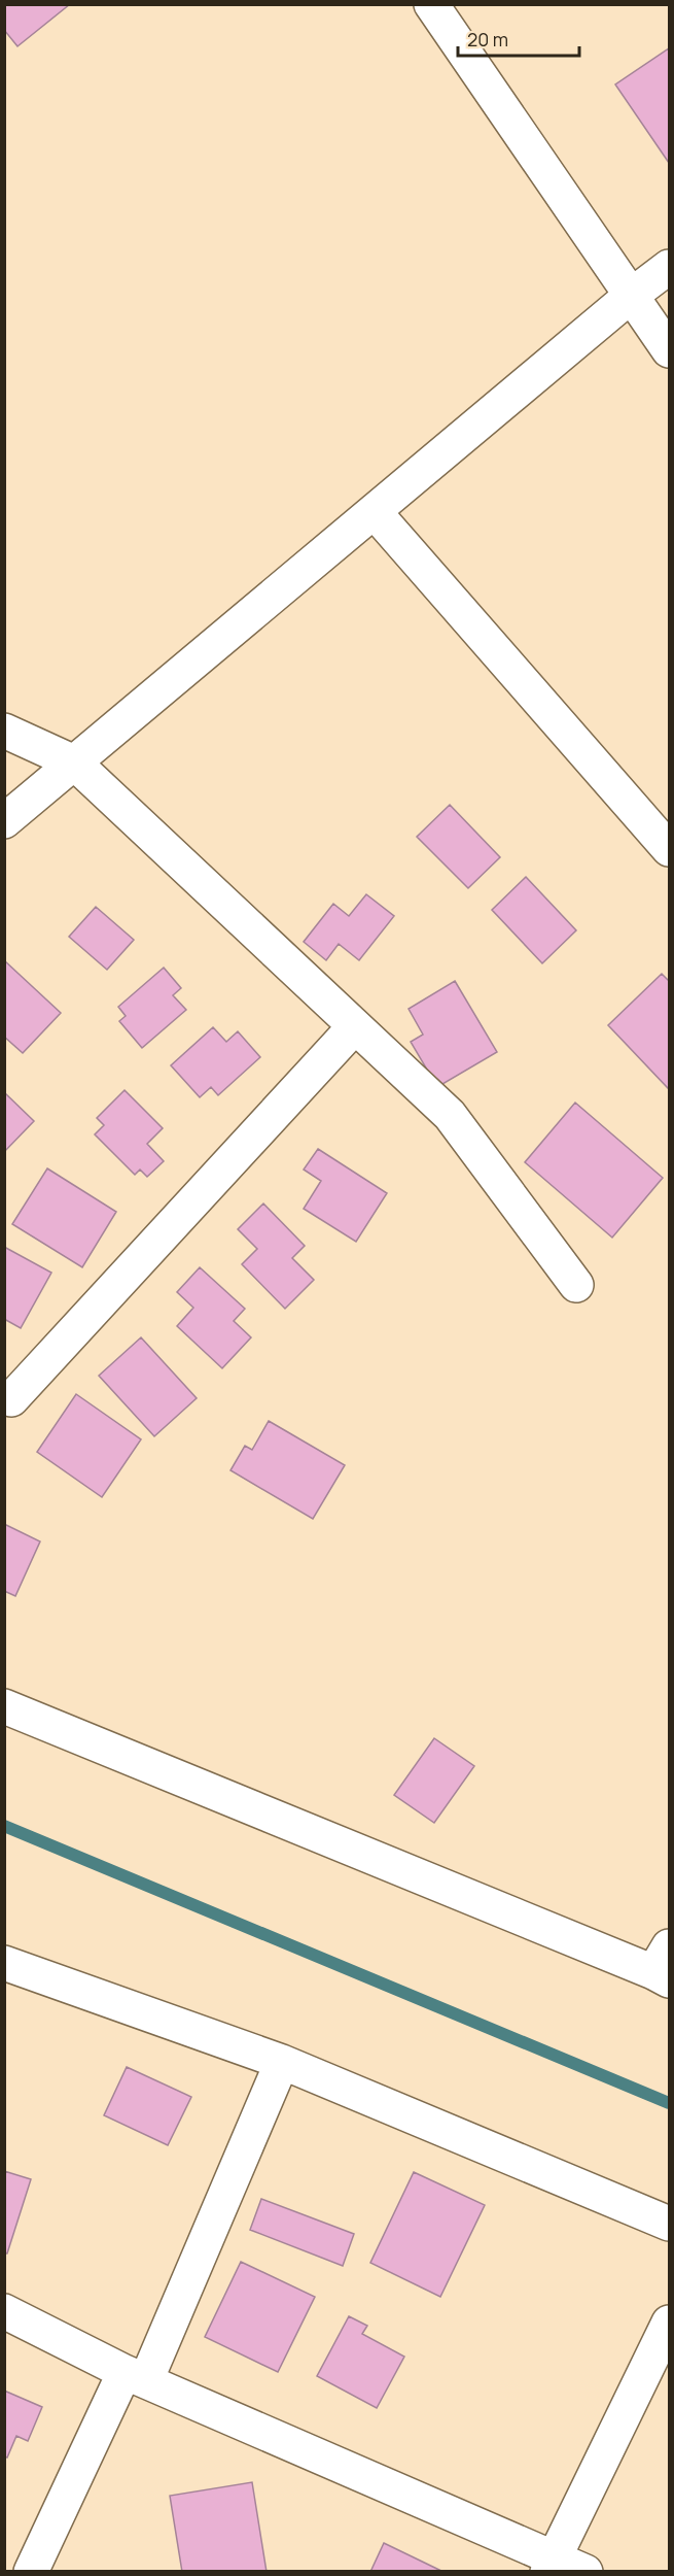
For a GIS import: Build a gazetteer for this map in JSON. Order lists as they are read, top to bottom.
{
  "scale_bar": "20 m"
}
